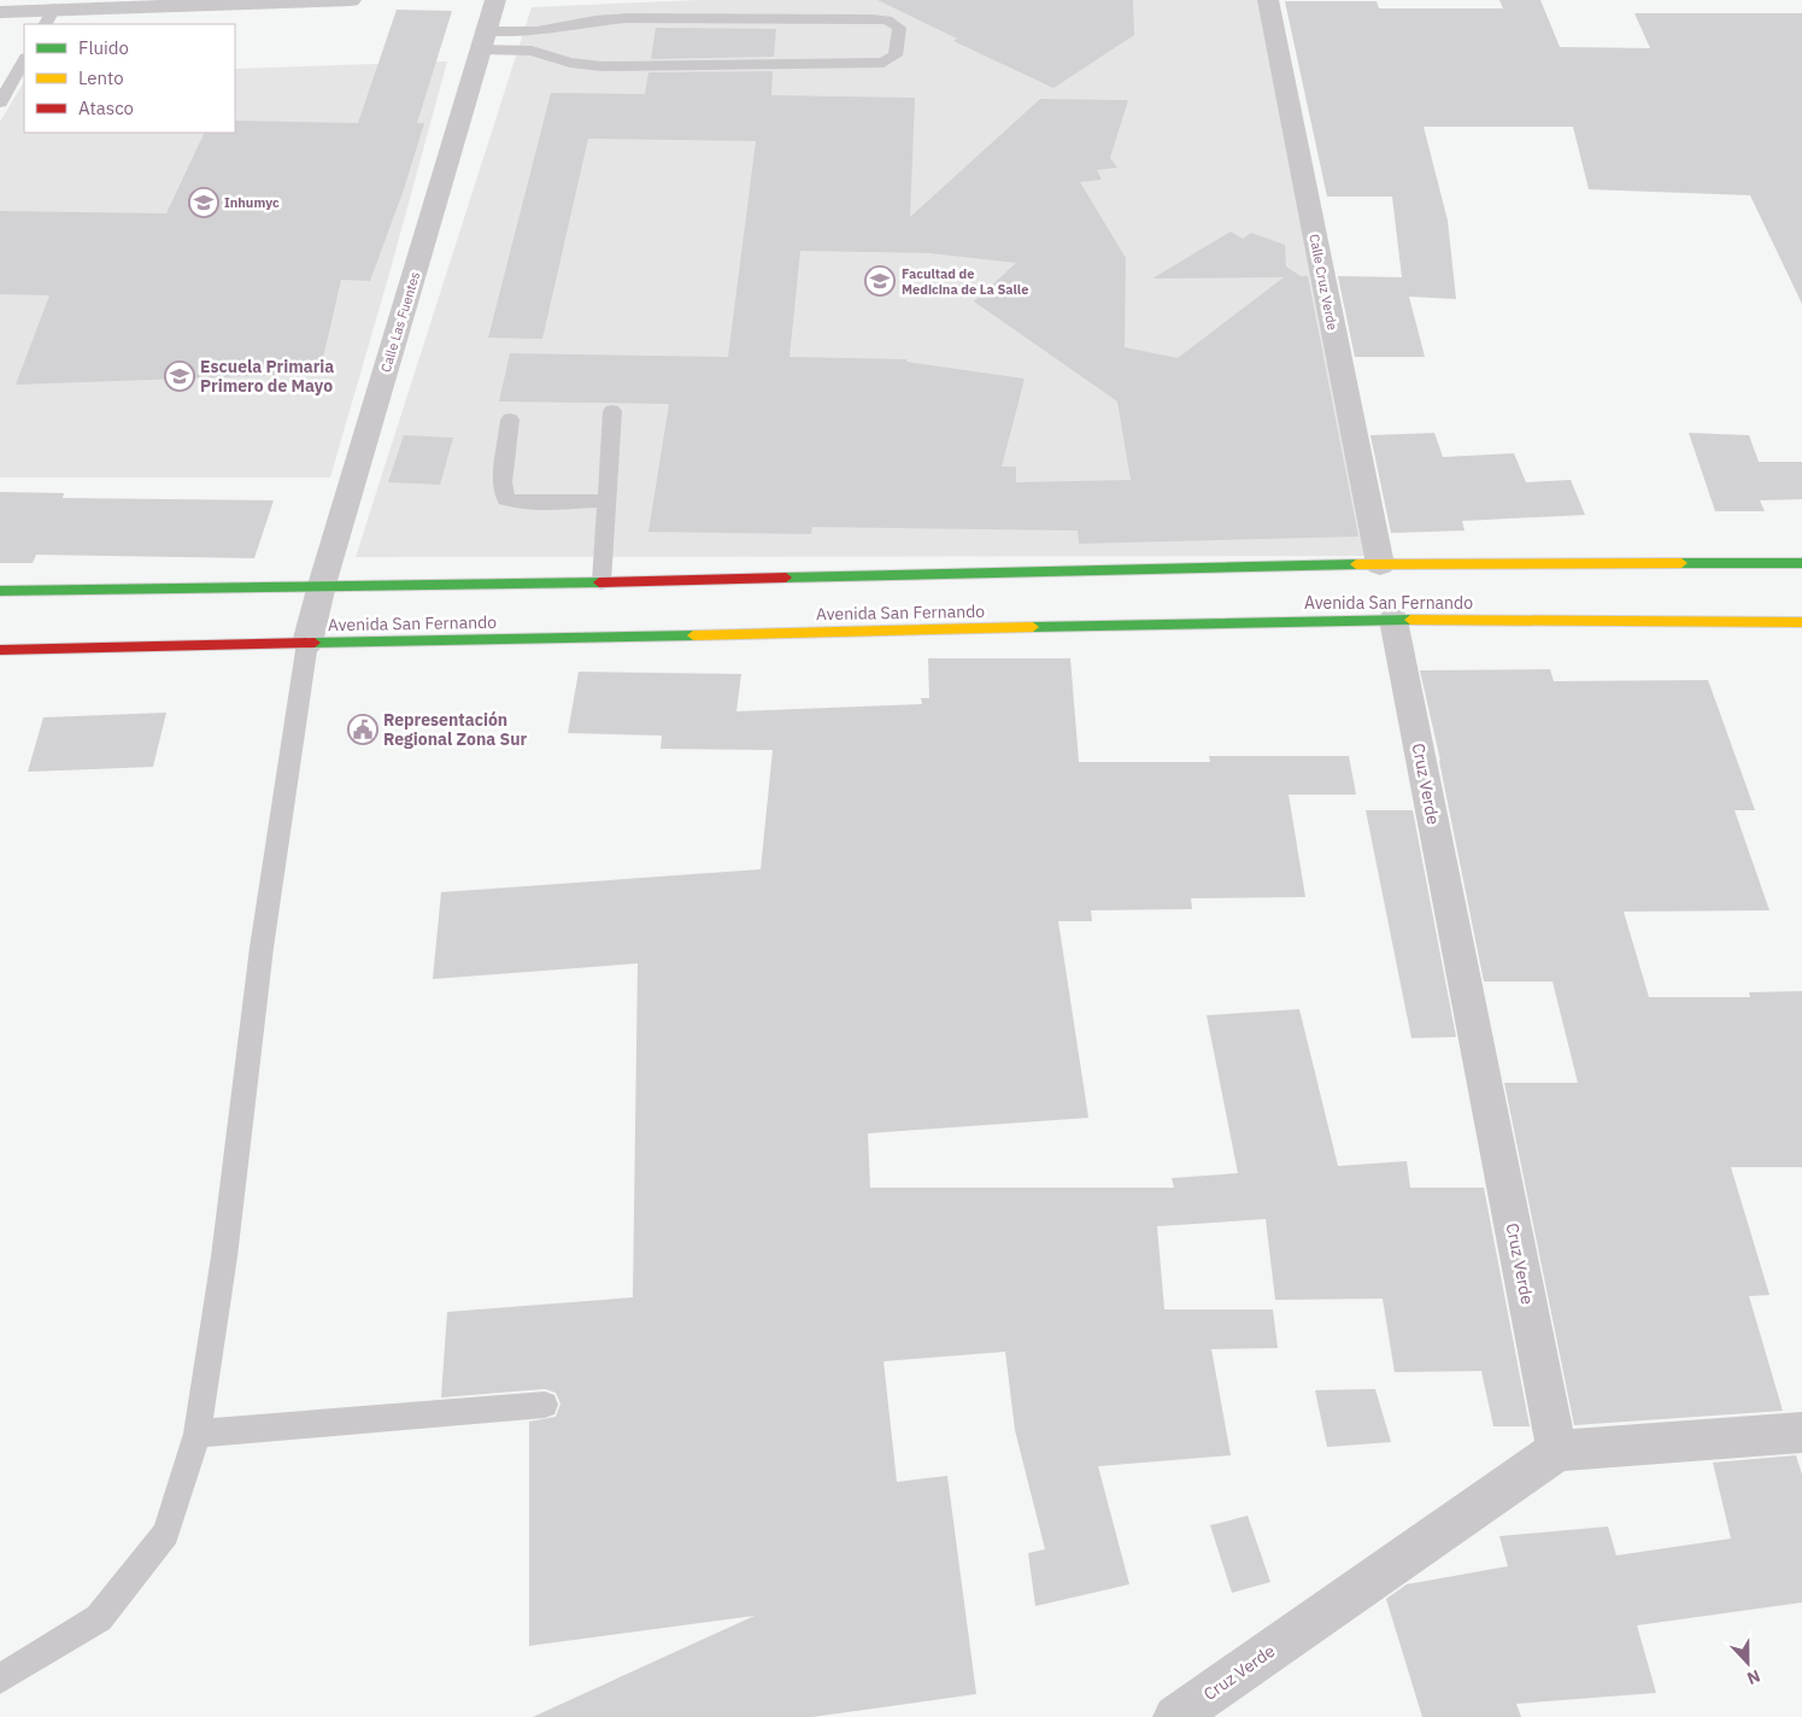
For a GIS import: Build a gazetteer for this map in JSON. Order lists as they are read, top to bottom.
{
  "streets": {
    "main road": ["Avenida San Fernando"],
    "street": ["Calle Cruz Verde", "Calle Las Fuentes", "Cruz Verde"]
  },
  "crossings": [
    ["Calle Las Fuentes", "Avenida San Fernando"],
    ["Avenida San Fernando", "Cruz Verde"]
  ],
  "places": {
    "school or university": ["Inhumyc", "Facultad de Medicina de La Salle", "Escuela Primaria Primero de Mayo"],
    "public building": ["Representación Regional Zona Sur"]
  },
  "legend": ["Fluido", "Lento", "Atasco"],
  "north": "bottom"
}
